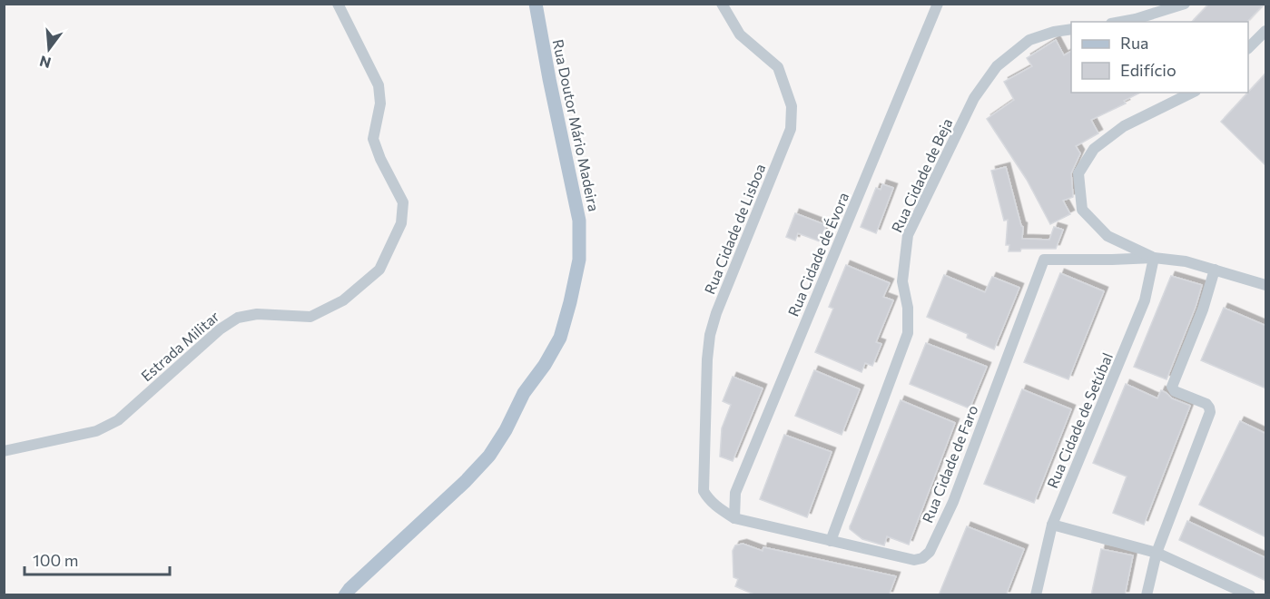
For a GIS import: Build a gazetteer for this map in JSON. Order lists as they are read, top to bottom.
{
  "streets": {
    "main road": ["Rua Doutor Mário Madeira"],
    "street": [
      "Rua Cidade de Beja",
      "Rua Cidade de Lisboa",
      "Rua Cidade de Évora",
      "Estrada Militar",
      "Rua Cidade de Setúbal",
      "Rua Cidade de Faro"
    ]
  },
  "crossings": [
    ["Rua Cidade de Beja", "Rua Cidade de Faro"],
    ["Rua Cidade de Lisboa", "Rua Cidade de Faro"],
    ["Rua Cidade de Évora", "Rua Cidade de Faro"],
    ["Rua Cidade de Setúbal", "Rua Cidade de Faro"]
  ],
  "legend": ["Rua", "Edifício"],
  "scale_bar": "100 m",
  "north": "bottom"
}
